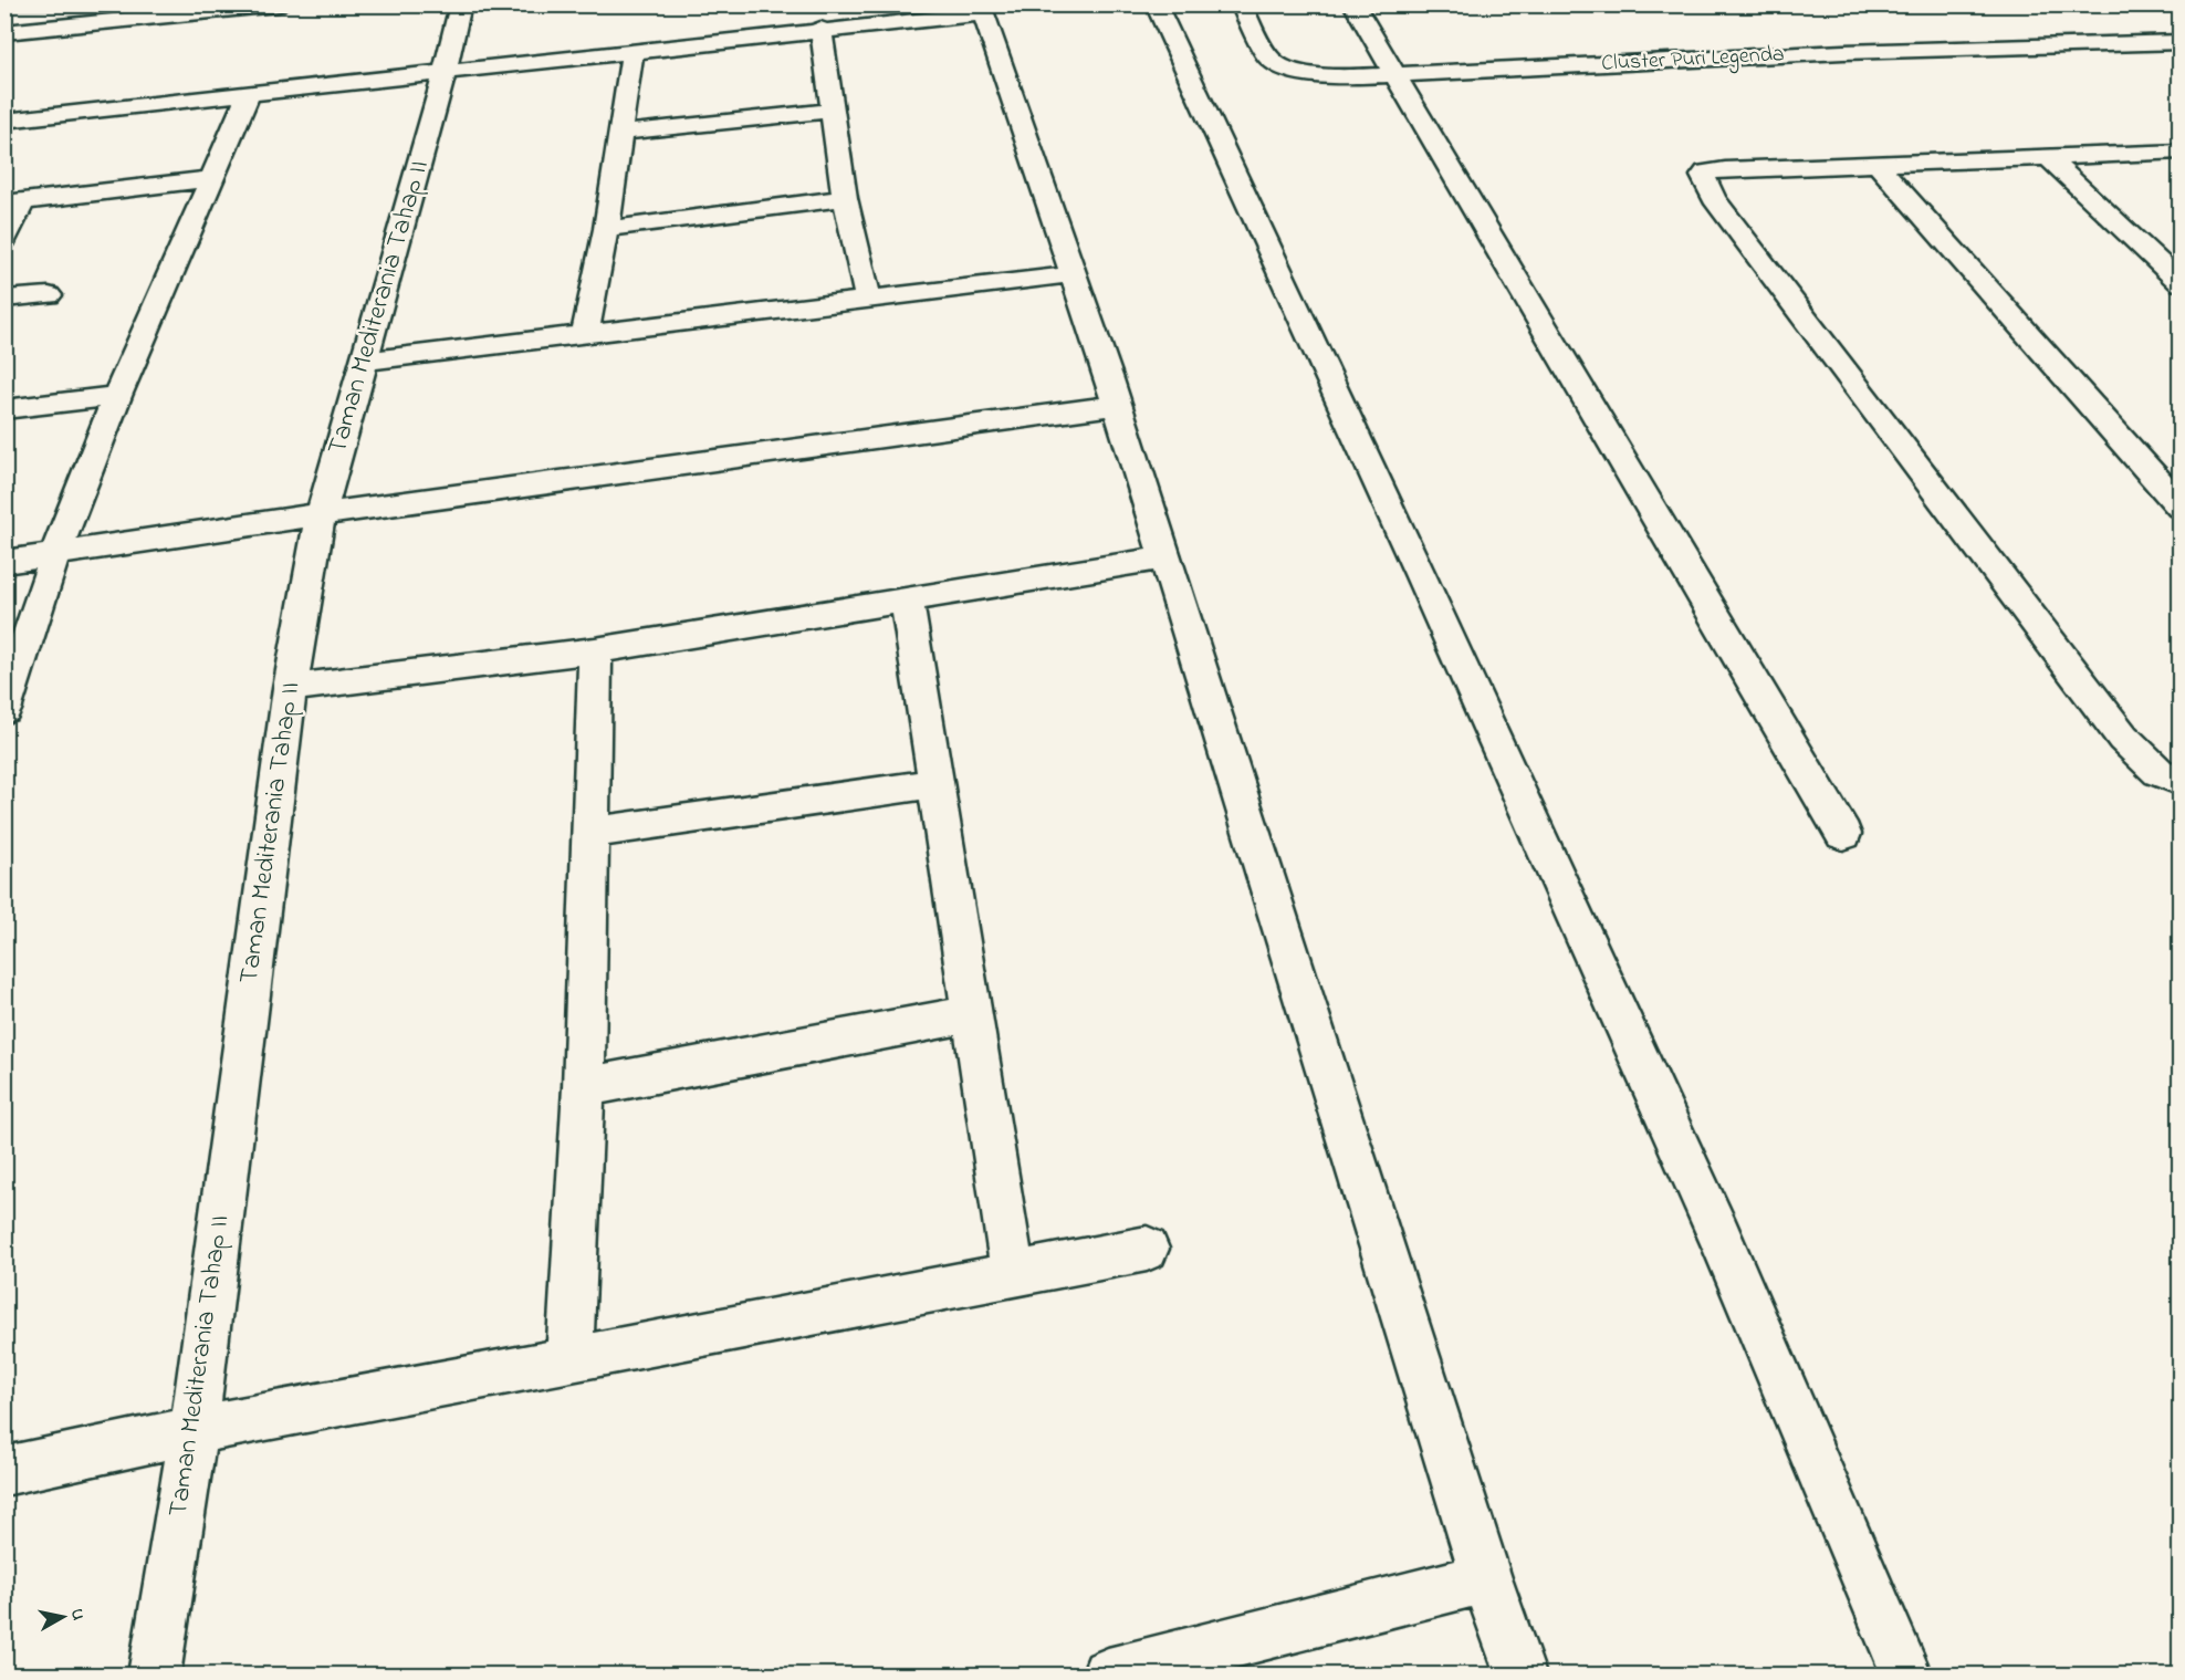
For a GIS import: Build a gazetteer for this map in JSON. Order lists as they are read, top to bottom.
{
  "streets": {
    "street": ["Cluster Puri Legenda", "Taman Mediterania Tahap II"]
  },
  "north": "right"
}
